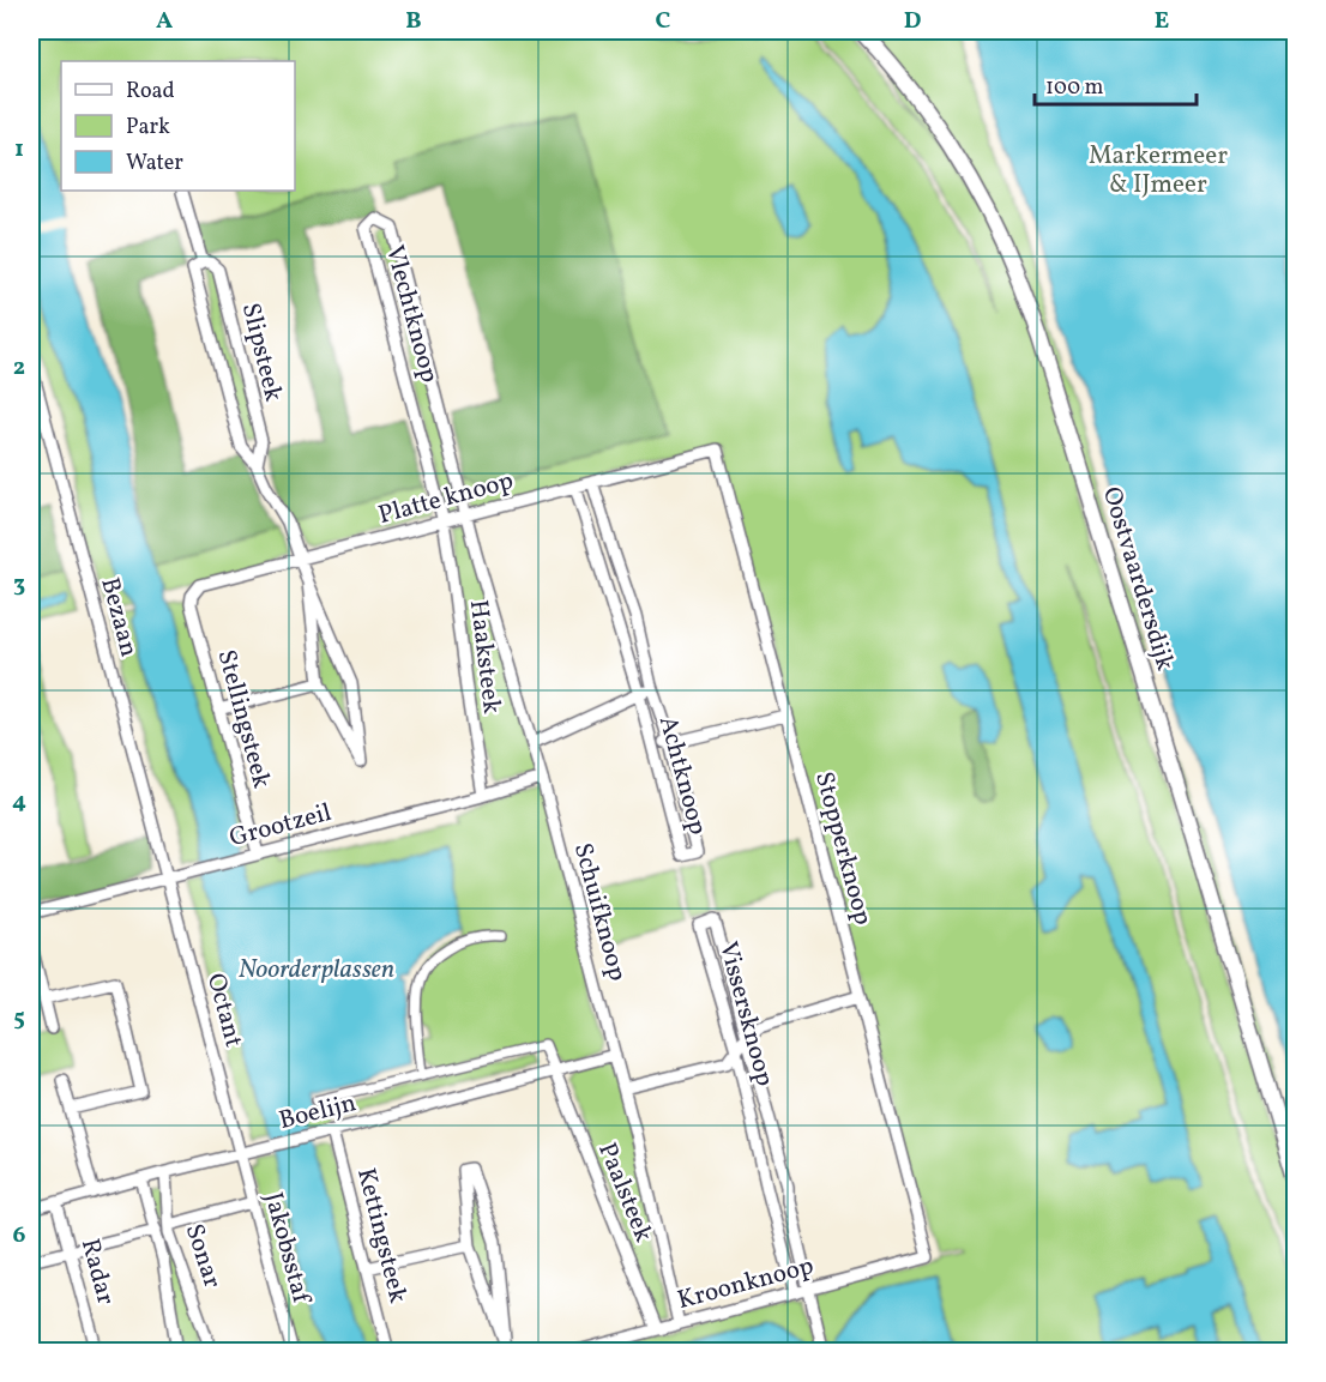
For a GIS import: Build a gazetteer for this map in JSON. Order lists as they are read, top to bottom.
{
  "streets": {
    "main road": ["Oostvaardersdijk"],
    "street": [
      "Vlechtknoop",
      "Slipsteek",
      "Platte knoop",
      "Bezaan",
      "Haaksteek",
      "Stellingsteek",
      "Achtknoop",
      "Grootzeil",
      "Stopperknoop",
      "Schuifknoop",
      "Octant",
      "Vissersknoop",
      "Boelijn",
      "Paalsteek",
      "Kettingsteek",
      "Jakobsstaf",
      "Sonar",
      "Radar",
      "Kroonknoop"
    ]
  },
  "crossings": [
    ["Vlechtknoop", "Platte knoop"],
    ["Vlechtknoop", "Haaksteek"],
    ["Vlechtknoop", "Schuifknoop"],
    ["Slipsteek", "Platte knoop"],
    ["Platte knoop", "Haaksteek"],
    ["Platte knoop", "Stellingsteek"],
    ["Platte knoop", "Achtknoop"],
    ["Platte knoop", "Stopperknoop"],
    ["Platte knoop", "Schuifknoop"],
    ["Bezaan", "Grootzeil"],
    ["Bezaan", "Octant"],
    ["Haaksteek", "Grootzeil"],
    ["Stellingsteek", "Grootzeil"],
    ["Grootzeil", "Schuifknoop"],
    ["Grootzeil", "Octant"],
    ["Stopperknoop", "Kroonknoop"],
    ["Schuifknoop", "Boelijn"],
    ["Schuifknoop", "Kroonknoop"],
    ["Octant", "Boelijn"],
    ["Octant", "Jakobsstaf"],
    ["Vissersknoop", "Kroonknoop"],
    ["Boelijn", "Paalsteek"],
    ["Boelijn", "Kettingsteek"],
    ["Boelijn", "Jakobsstaf"],
    ["Boelijn", "Sonar"],
    ["Boelijn", "Radar"],
    ["Paalsteek", "Kroonknoop"]
  ],
  "water": ["Noorderplassen"],
  "parks": ["Markermeer & IJmeer"],
  "legend": ["Road", "Park", "Water"],
  "scale_bar": "100 m",
  "grid": {
    "columns": [
      "A",
      "B",
      "C",
      "D",
      "E"
    ],
    "rows": [
      "1",
      "2",
      "3",
      "4",
      "5",
      "6"
    ]
  }
}
